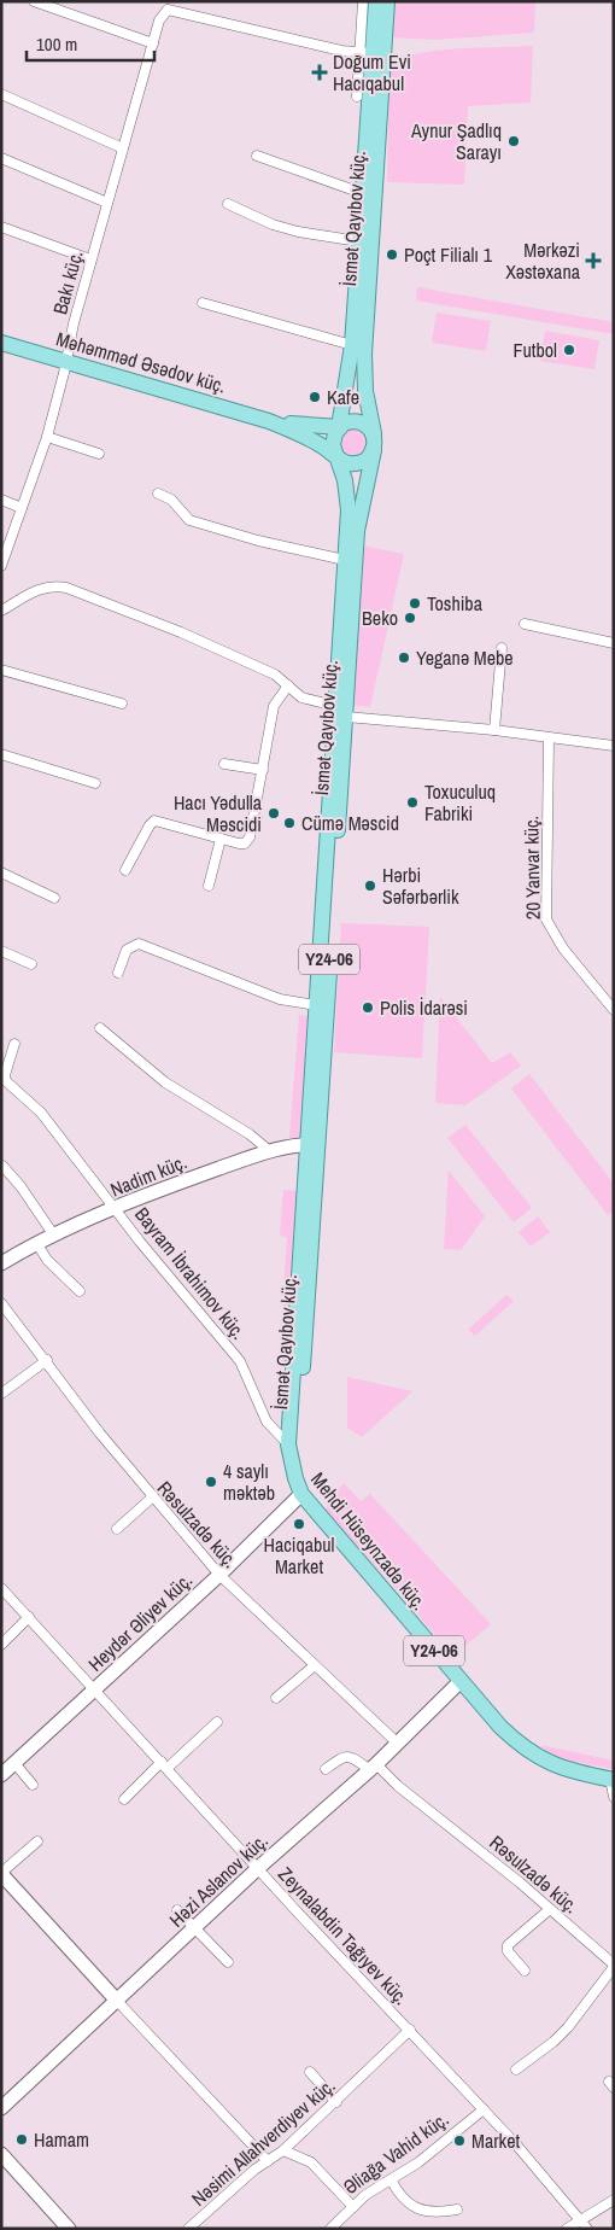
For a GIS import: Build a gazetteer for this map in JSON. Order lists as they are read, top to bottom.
{
  "streets": {
    "main road": [
      "İsmət Qayıbov küç.",
      "Məhəmməd Əsədov küç.",
      "Y24-06",
      "Nadim küç.",
      "Mehdi Hüseynzadə küç.",
      "Heydər Əliyev küç.",
      "Həzi Aslanov küç."
    ],
    "street": [
      "Bakı küç.",
      "20 Yanvar küç.",
      "Bayram İbrahimov küç.",
      "Rəsulzadə küç.",
      "Zeynalabdin Tağıyev küç.",
      "Nəsimi Allahverdiyev küç.",
      "Əliağa Vahid küç."
    ]
  },
  "crossings": [
    ["İsmət Qayıbov küç.", "Nadim küç."],
    ["İsmət Qayıbov küç.", "Bayram İbrahimov küç."],
    ["İsmət Qayıbov küç.", "Mehdi Hüseynzadə küç."],
    ["Bakı küç.", "Məhəmməd Əsədov küç."],
    ["Nadim küç.", "Bayram İbrahimov küç."],
    ["Rəsulzadə küç.", "Heydər Əliyev küç."],
    ["Rəsulzadə küç.", "Həzi Aslanov küç."],
    ["Mehdi Hüseynzadə küç.", "Heydər Əliyev küç."],
    ["Mehdi Hüseynzadə küç.", "Həzi Aslanov küç."],
    ["Heydər Əliyev küç.", "Zeynalabdin Tağıyev küç."],
    ["Həzi Aslanov küç.", "Zeynalabdin Tağıyev küç."],
    ["Zeynalabdin Tağıyev küç.", "Nəsimi Allahverdiyev küç."],
    ["Zeynalabdin Tağıyev küç.", "Əliağa Vahid küç."]
  ],
  "places": {
    "health": ["Doğum Evi Hacıqabul", "Mərkəzi Xəstəxana"],
    "other": [
      "Aynur Şadlıq Sarayı",
      "Poçt Filialı 1",
      "Futbol",
      "Kafe",
      "Toshiba",
      "Beko",
      "Yeganə Mebe",
      "Toxuculuq Fabriki",
      "Hacı Yədulla Məscidi",
      "Cümə Məscid",
      "Hərbi Səfərbərlik",
      "Polis İdarəsi",
      "4 saylı məktəb",
      "Haciqabul Market",
      "Hamam",
      "Market"
    ]
  },
  "scale_bar": "100 m"
}
